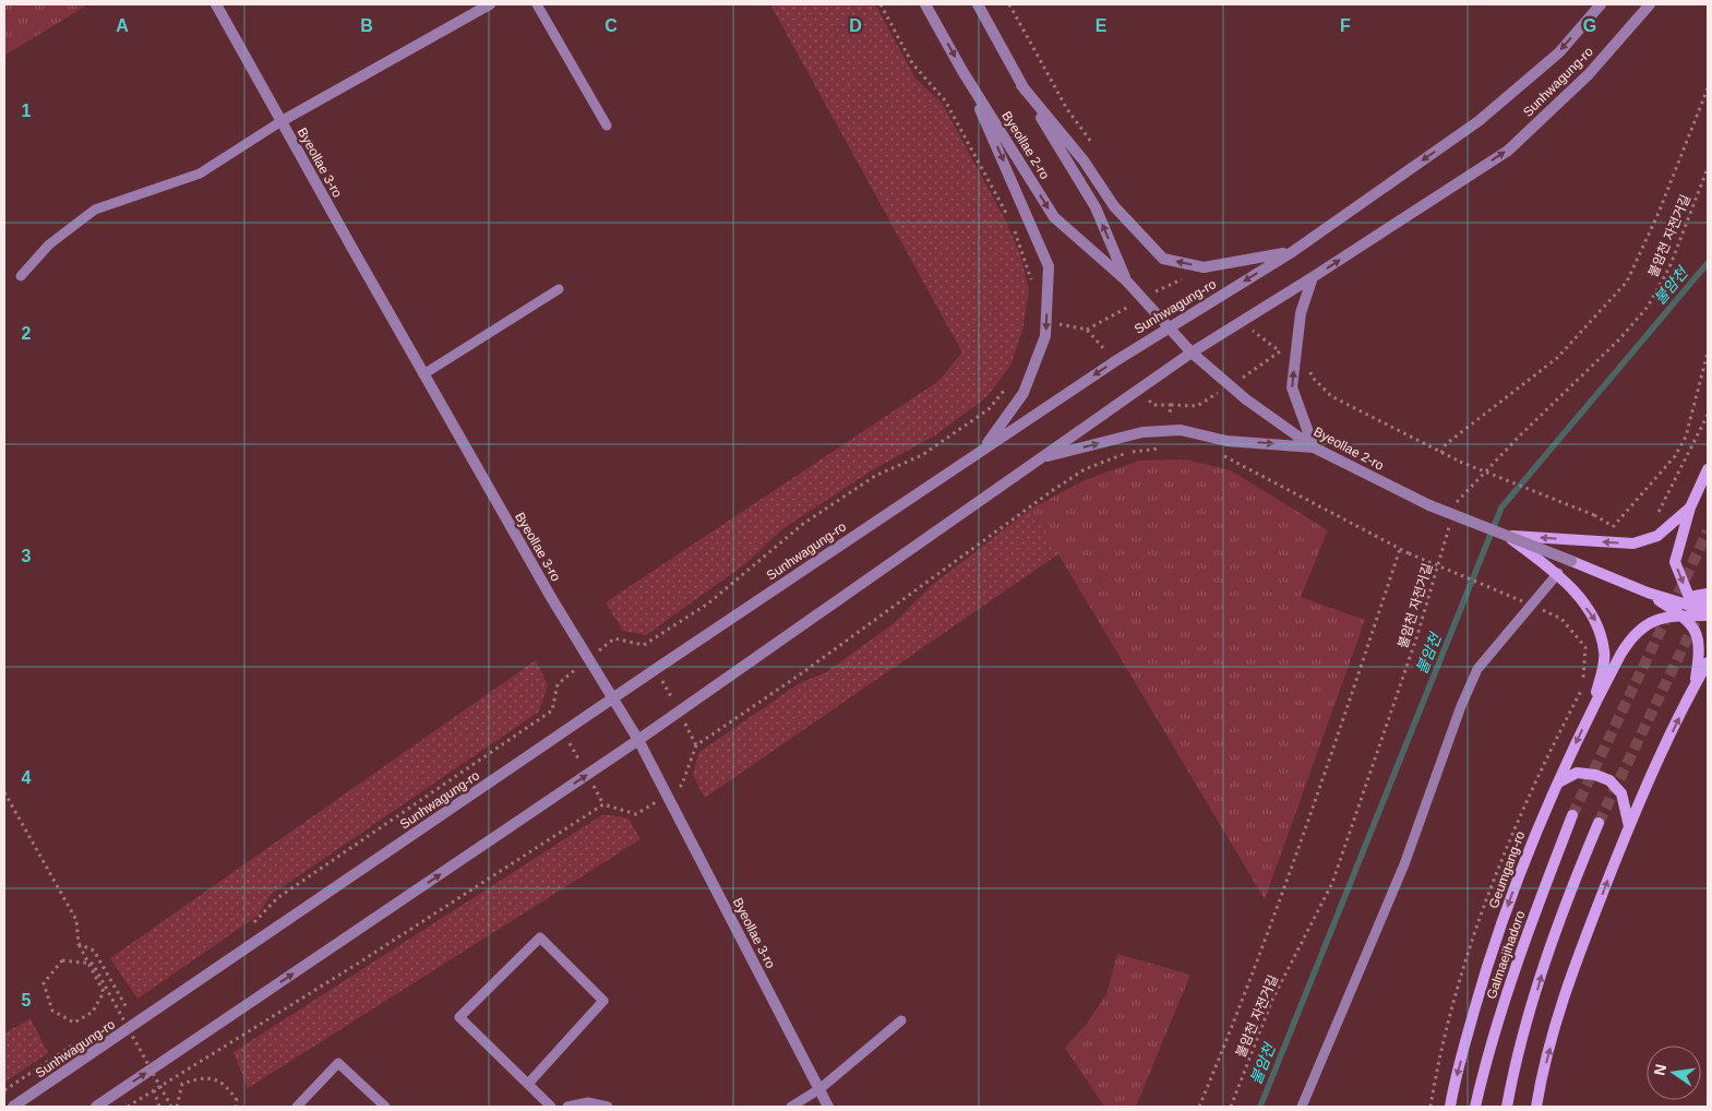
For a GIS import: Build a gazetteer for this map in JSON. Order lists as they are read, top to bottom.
{
  "streets": {
    "main road": ["Geumgang-ro", "Galmaejihadoro"],
    "street": ["Sunhwagung-ro", "Byeollae 2-ro", "Byeollae 3-ro"],
    "path": ["불암천 자전거길"]
  },
  "crossings": [
    ["Sunhwagung-ro", "Byeollae 2-ro"],
    ["Sunhwagung-ro", "Byeollae 3-ro"]
  ],
  "water": ["불암천"],
  "north": "left",
  "grid": {
    "columns": [
      "A",
      "B",
      "C",
      "D",
      "E",
      "F",
      "G"
    ],
    "rows": [
      "1",
      "2",
      "3",
      "4",
      "5"
    ]
  }
}
